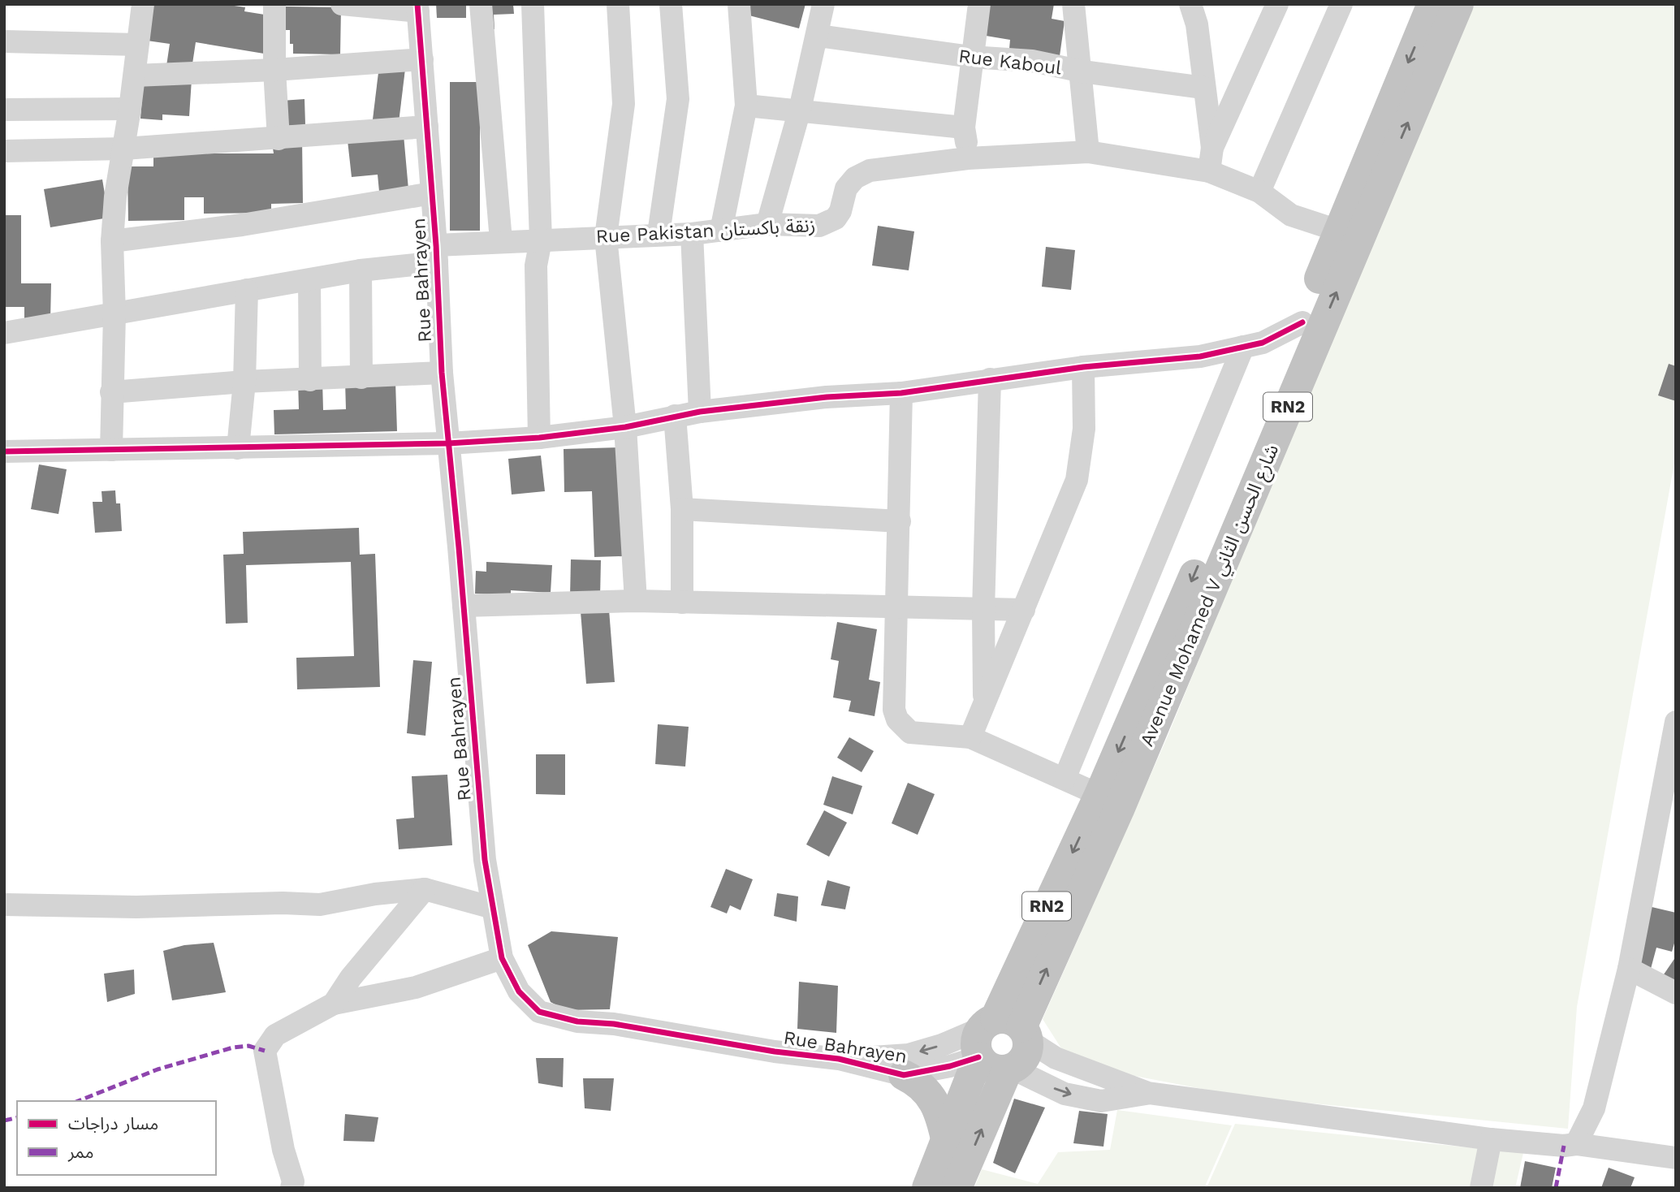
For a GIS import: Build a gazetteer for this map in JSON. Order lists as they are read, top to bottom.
{
  "streets": {
    "highway": ["RN2", "Avenue Mohamed V شارع الحسن الثاني"],
    "street": ["Rue Kaboul", "Rue Pakistan زنقة باكستان", "Rue Bahrayen"]
  },
  "crossings": [
    ["Rue Pakistan زنقة باكستان", "Rue Bahrayen"],
    ["Rue Pakistan زنقة باكستان", "Avenue Mohamed V شارع الحسن الثاني"],
    ["Rue Bahrayen", "Avenue Mohamed V شارع الحسن الثاني"]
  ],
  "legend": ["مسار دراجات", "ممر"]
}
